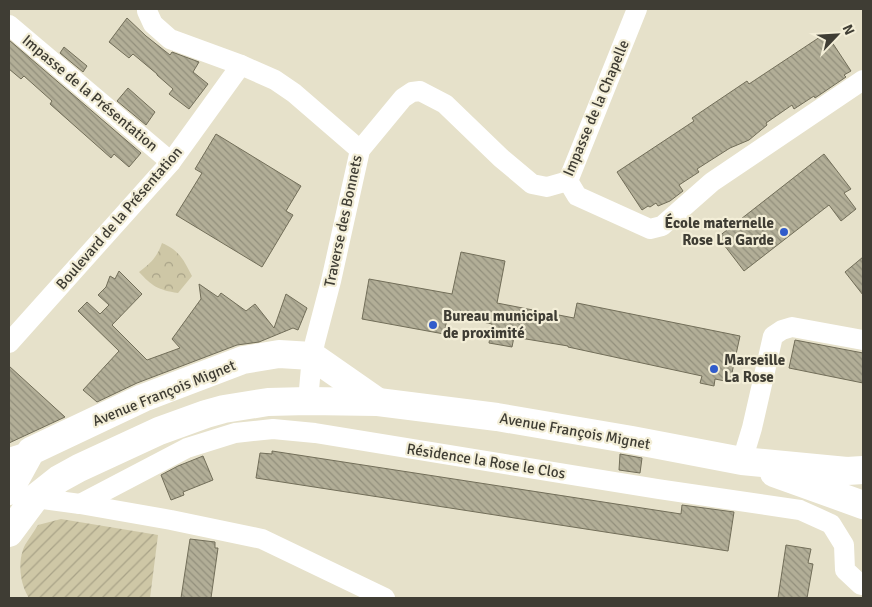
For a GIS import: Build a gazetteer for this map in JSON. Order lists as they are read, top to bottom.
{
  "streets": {
    "street": [
      "Impasse de la Présentation",
      "Impasse de la Chapelle",
      "Boulevard de la Présentation",
      "Traverse des Bonnets",
      "Avenue François Mignet",
      "Résidence la Rose le Clos"
    ]
  },
  "crossings": [
    ["Impasse de la Présentation", "Boulevard de la Présentation"],
    ["Impasse de la Chapelle", "Traverse des Bonnets"],
    ["Boulevard de la Présentation", "Traverse des Bonnets"],
    ["Traverse des Bonnets", "Avenue François Mignet"]
  ],
  "places": ["École maternelle Rose La Garde", "Bureau municipal de proximité", "Marseille La Rose"],
  "north": "top right"
}
